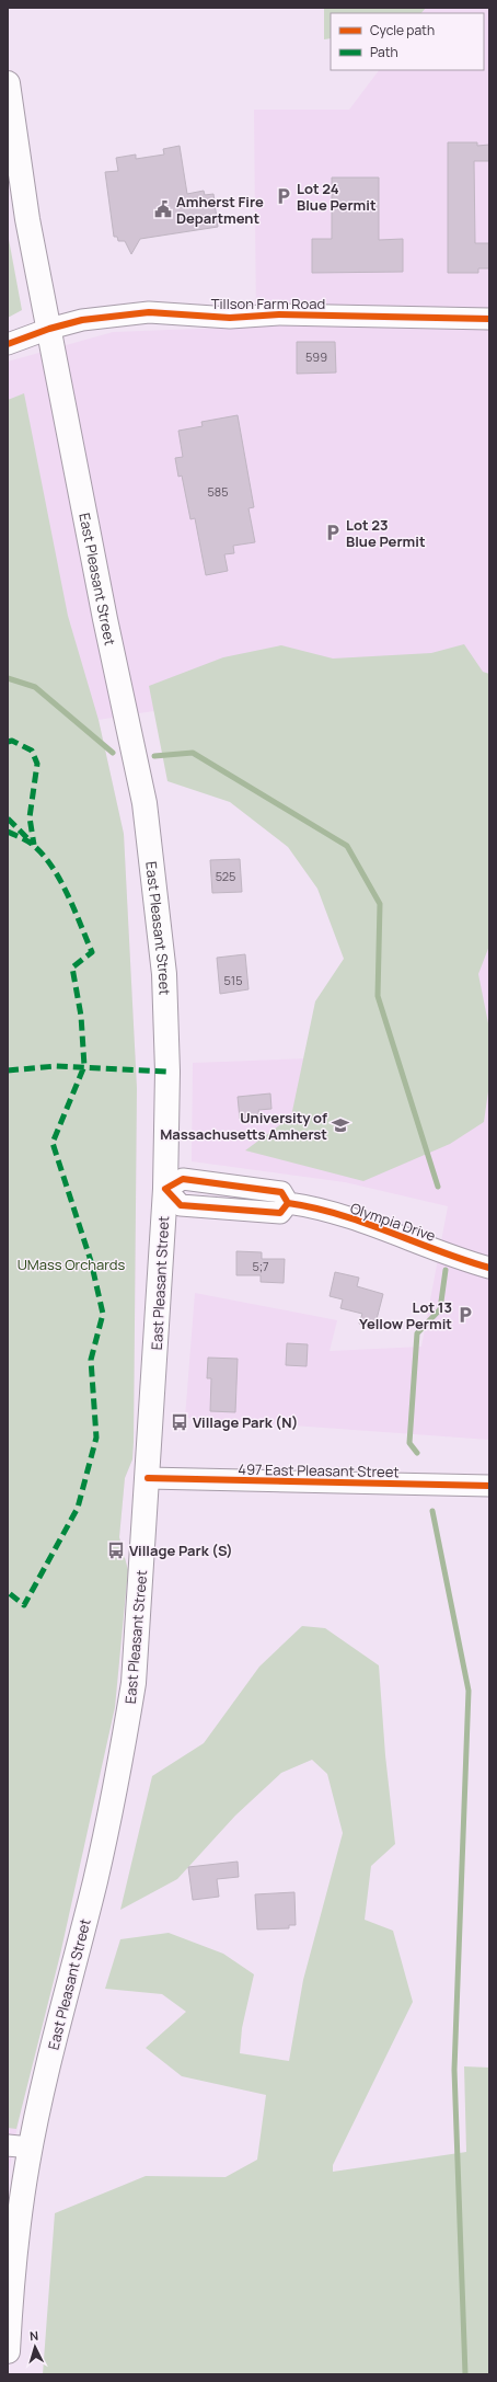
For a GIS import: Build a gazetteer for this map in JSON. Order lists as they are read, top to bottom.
{
  "streets": {
    "main road": ["East Pleasant Street"],
    "street": ["Tillson Farm Road", "Olympia Drive", "497 East Pleasant Street"]
  },
  "crossings": [
    ["Tillson Farm Road", "East Pleasant Street"],
    ["East Pleasant Street", "Olympia Drive"],
    ["East Pleasant Street", "497 East Pleasant Street"]
  ],
  "parks": ["UMass Orchards"],
  "places": {
    "parking": ["Lot 24 Blue Permit", "Lot 23 Blue Permit", "Lot 13 Yellow Permit"],
    "public building": ["Amherst Fire Department"],
    "school or university": ["University of Massachusetts Amherst"],
    "bus stop": ["Village Park (N)", "Village Park (S)"]
  },
  "house_numbers": [
    "599",
    "585",
    "525",
    "515",
    "5;7"
  ],
  "legend": ["Cycle path", "Path"],
  "north": "top"
}
